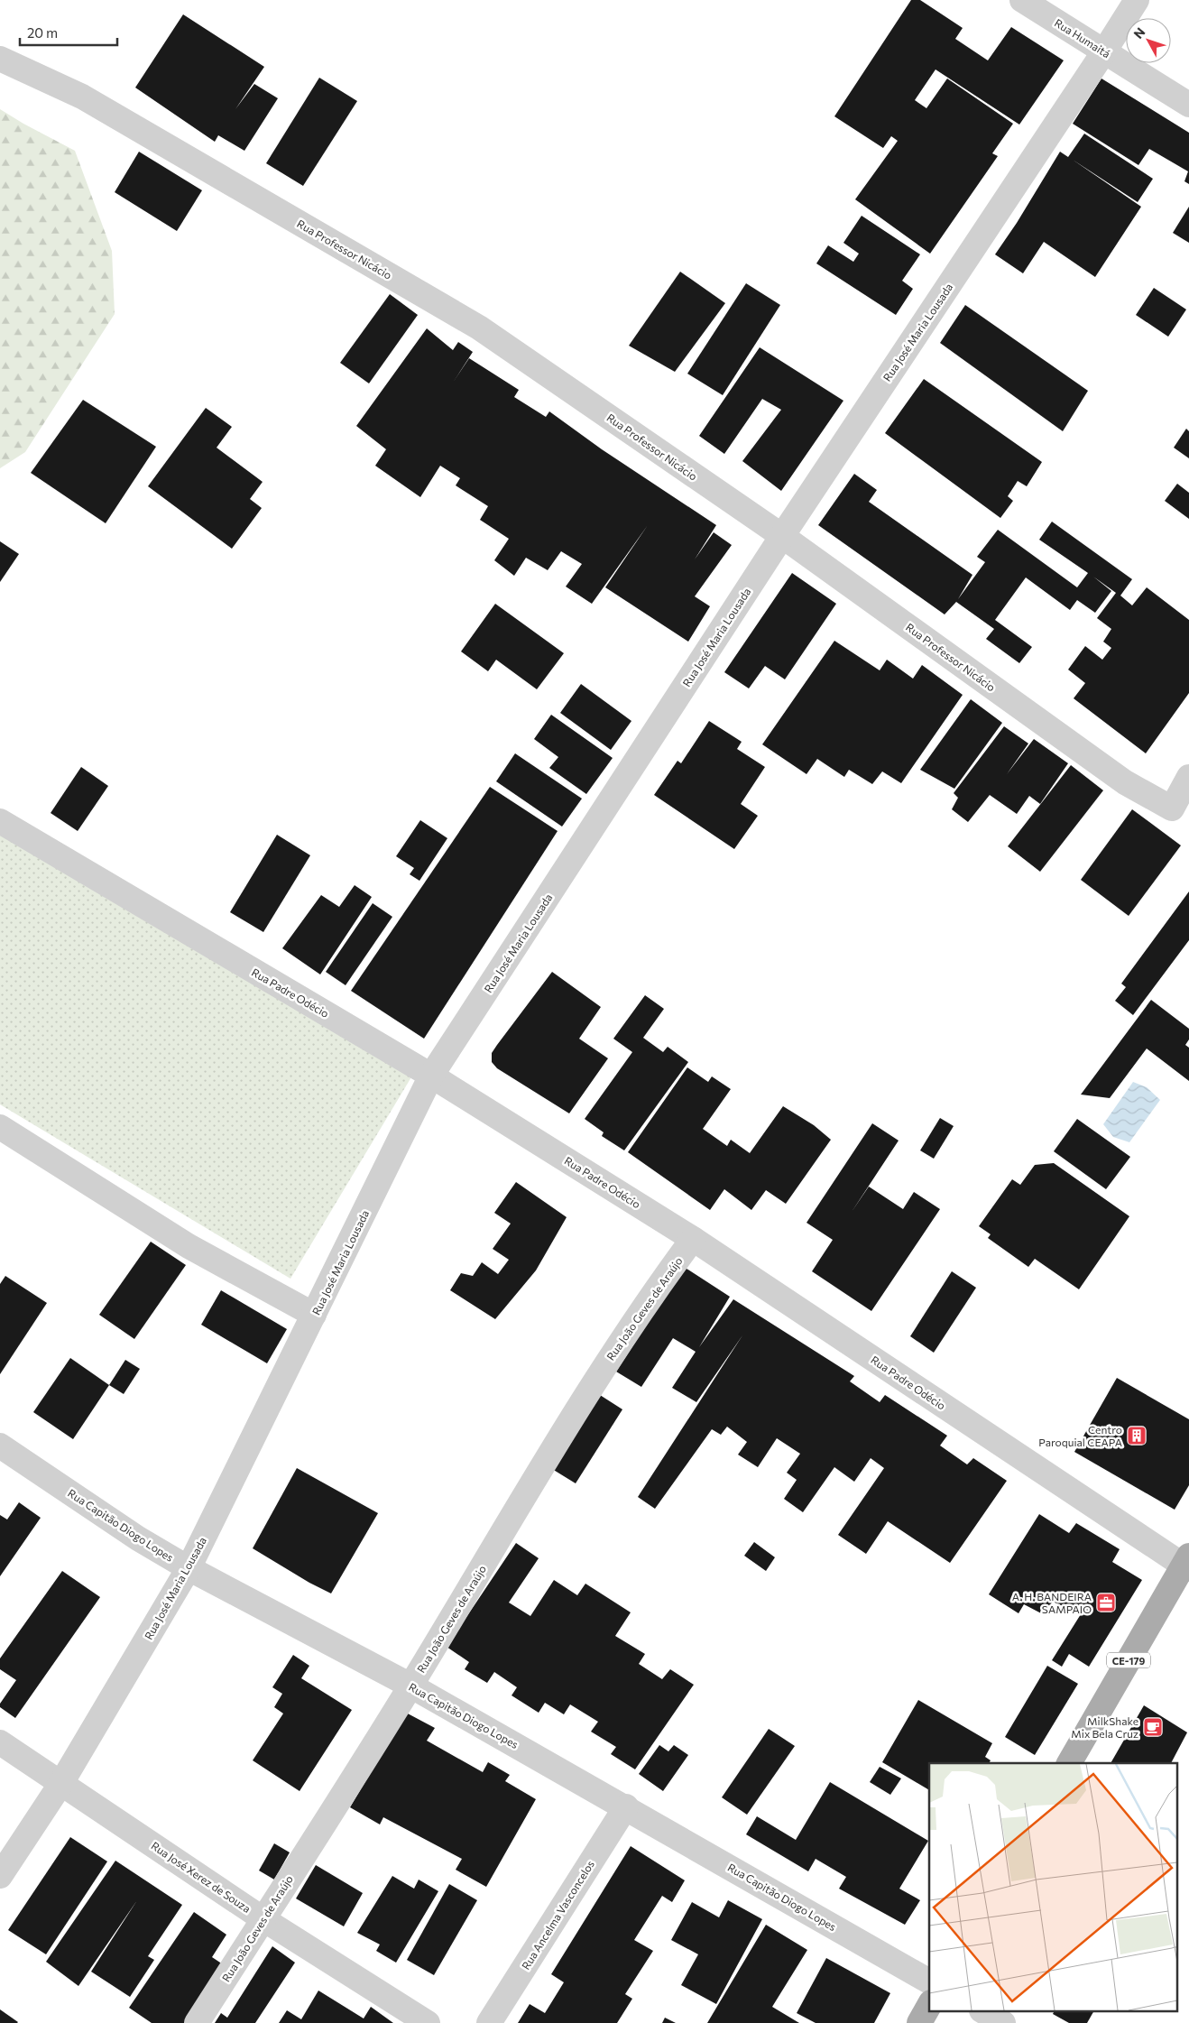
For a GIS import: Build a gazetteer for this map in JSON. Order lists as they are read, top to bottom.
{
  "streets": {
    "main road": ["CE-179"],
    "street": [
      "Rua Humaitá",
      "Rua Professor Nicácio",
      "Rua José Maria Lousada",
      "Rua Padre Odécio",
      "Rua João Geves de Araújo",
      "Rua Capitão Diogo Lopes",
      "Rua José Xerez de Souza",
      "Rua Ancelma Vasconcelos"
    ]
  },
  "crossings": [
    ["Rua Humaitá", "Rua José Maria Lousada"],
    ["Rua Professor Nicácio", "Rua José Maria Lousada"],
    ["Rua José Maria Lousada", "Rua Padre Odécio"],
    ["Rua José Maria Lousada", "Rua Capitão Diogo Lopes"],
    ["Rua José Maria Lousada", "Rua José Xerez de Souza"],
    ["Rua Padre Odécio", "Rua João Geves de Araújo"],
    ["Rua Padre Odécio", "CE-179"],
    ["Rua João Geves de Araújo", "Rua Capitão Diogo Lopes"],
    ["Rua João Geves de Araújo", "Rua José Xerez de Souza"],
    ["Rua Capitão Diogo Lopes", "Rua Ancelma Vasconcelos"]
  ],
  "places": {
    "building": ["Centro Paroquial CEAPA"],
    "office": ["A. H. BANDEIRA SAMPAIO"],
    "cafe": ["MilkShake Mix Bela Cruz"]
  },
  "scale_bar": "20 m",
  "north": "top left"
}
